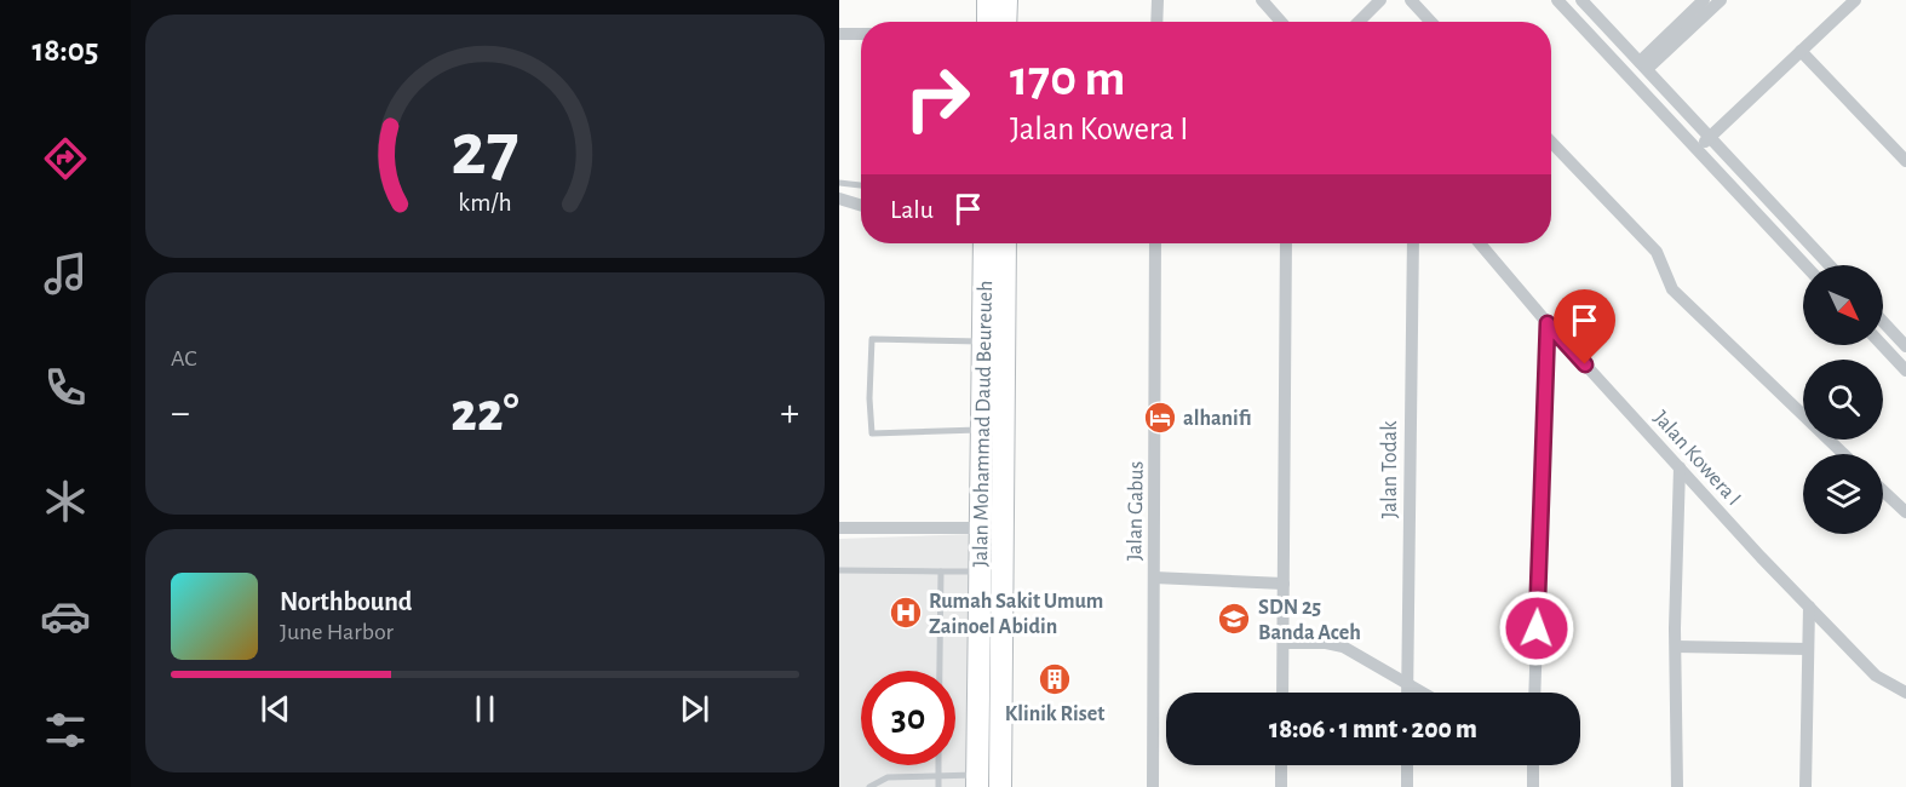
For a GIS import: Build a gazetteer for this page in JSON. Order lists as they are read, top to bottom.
{
  "streets": {
    "highway": ["Jalan Mohammad Daud Beureueh"],
    "street": ["Jalan Kowera I", "Jalan Todak", "Jalan Gabus"]
  },
  "places": {
    "hotel": ["alhanifi"],
    "hospital": ["Rumah Sakit Umum Zainoel Abidin"],
    "school or university": ["SDN 25 Banda Aceh"],
    "building": ["Klinik Riset"]
  },
  "north": "bottom right",
  "page": {
    "tabs": "18:05",
    "turn": ["170 m", "Jalan Kowera I"],
    "then": "Lalu",
    "tile": "AC",
    "heat": ["−", "22°", "+"],
    "song": ["Northbound", "June Harbor"],
    "limit": "30",
    "trip": "18:06 · 1 mnt · 200 m",
    "gauge": ["27", "km/h"]
  }
}
